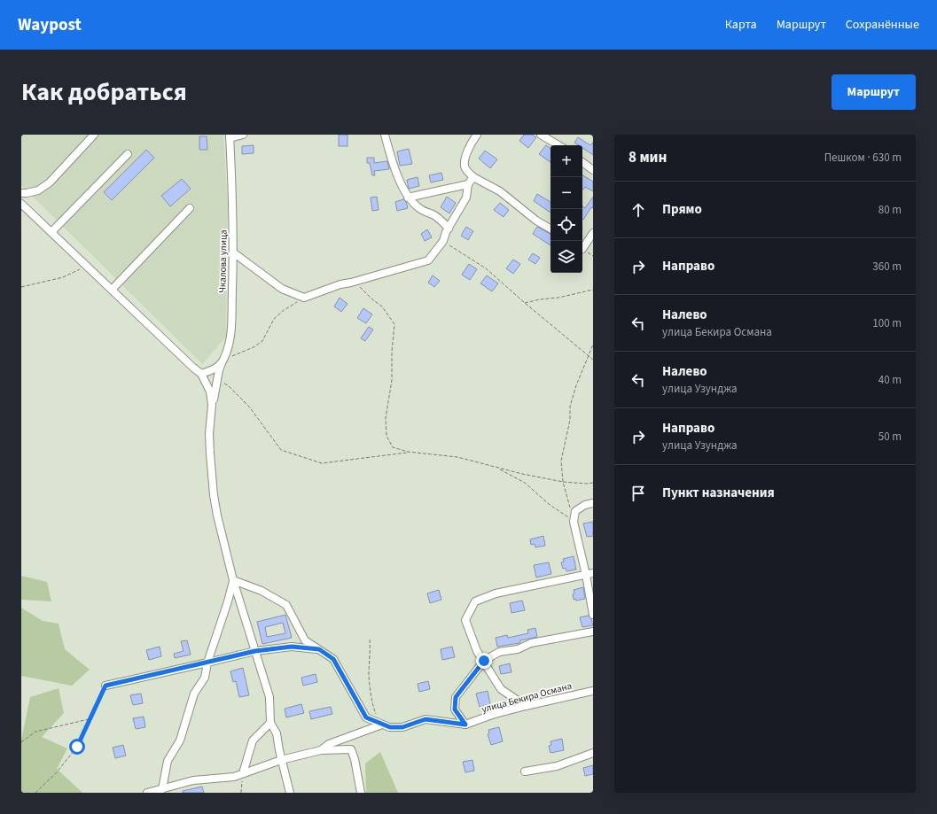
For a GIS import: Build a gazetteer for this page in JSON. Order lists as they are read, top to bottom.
{
  "streets": {
    "street": ["Чкалова улица", "улица Бекира Османа"]
  },
  "page": {
    "header": "Waypost",
    "nav": ["Карта", "Маршрут", "Сохранённые"],
    "title": "Как добраться",
    "buttons": "Маршрут",
    "heading": ["8 мин", "Пешком · 630 m"],
    "map_buttons": ["+", "−"],
    "list": [
      ["Прямо", "80 m"],
      ["Направо", "360 m"],
      ["Налево", "улица Бекира Османа", "100 m"],
      ["Налево", "улица Узунджа", "40 m"],
      ["Направо", "улица Узунджа", "50 m"],
      "Пункт назначения"
    ]
  }
}
